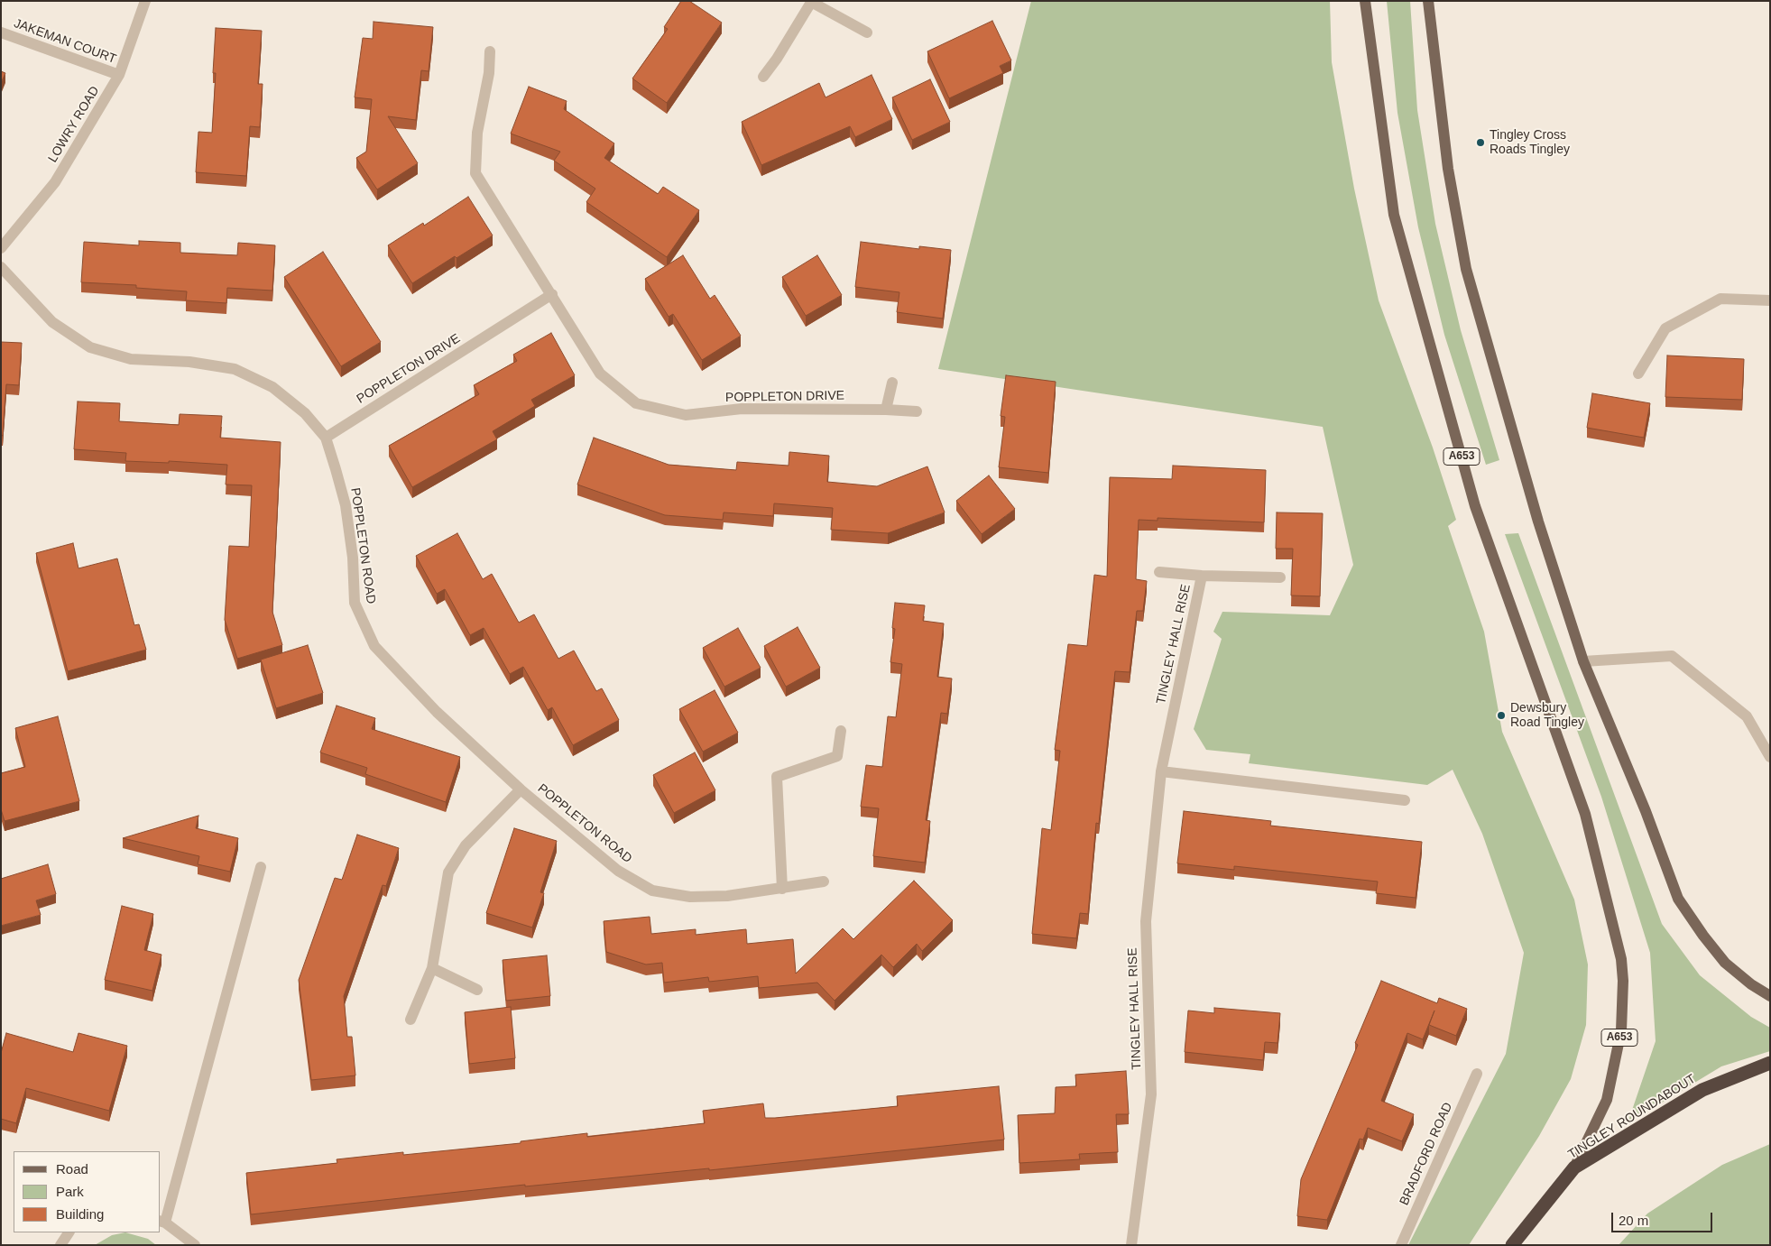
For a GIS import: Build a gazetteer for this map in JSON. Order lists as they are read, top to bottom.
{
  "streets": {
    "highway": ["A653", "TINGLEY ROUNDABOUT"],
    "street": [
      "JAKEMAN COURT",
      "LOWRY ROAD",
      "POPPLETON DRIVE",
      "POPPLETON ROAD",
      "TINGLEY HALL RISE",
      "BRADFORD ROAD"
    ]
  },
  "crossings": [
    ["JAKEMAN COURT", "LOWRY ROAD"],
    ["POPPLETON DRIVE", "POPPLETON ROAD"],
    ["A653", "TINGLEY ROUNDABOUT"]
  ],
  "places": ["Tingley Cross Roads Tingley", "Dewsbury Road Tingley"],
  "legend": ["Road", "Park", "Building"],
  "scale_bar": "20 m"
}
